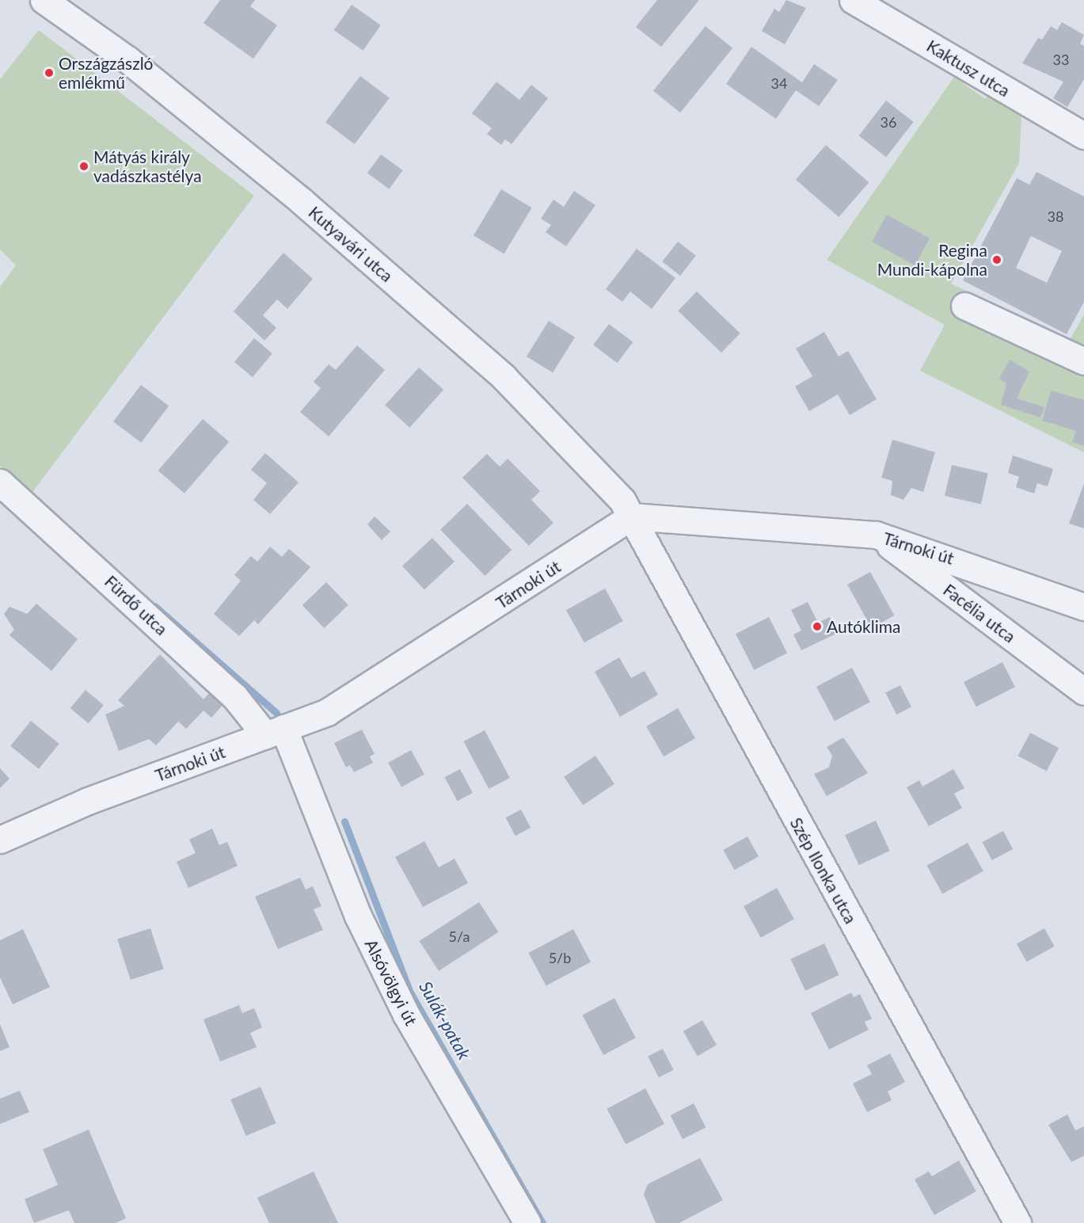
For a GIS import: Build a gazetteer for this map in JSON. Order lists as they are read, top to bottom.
{
  "streets": {
    "street": [
      "Kaktusz utca",
      "Kutyavári utca",
      "Tárnoki út",
      "Fürdő utca",
      "Facélia utca",
      "Szép Ilonka utca",
      "Alsóvölgyi út"
    ]
  },
  "crossings": [
    ["Kutyavári utca", "Tárnoki út"],
    ["Kutyavári utca", "Szép Ilonka utca"],
    ["Tárnoki út", "Fürdő utca"],
    ["Tárnoki út", "Facélia utca"],
    ["Tárnoki út", "Szép Ilonka utca"],
    ["Tárnoki út", "Alsóvölgyi út"],
    ["Fürdő utca", "Alsóvölgyi út"]
  ],
  "water": ["Sulák-patak"],
  "places": [
    "Országzászló emlékmű",
    "Mátyás király vadászkastélya",
    "Regina Mundi-kápolna",
    "Autóklima"
  ],
  "house_numbers": [
    "33",
    "34",
    "36",
    "38",
    "5/a",
    "5/b"
  ]
}
